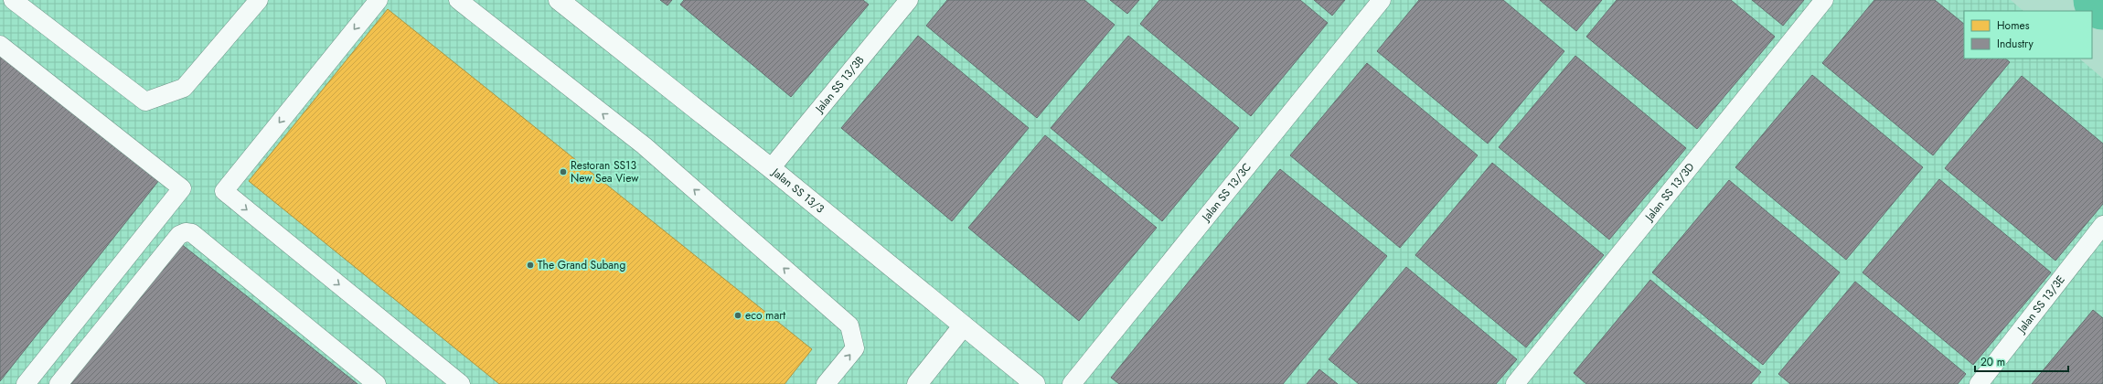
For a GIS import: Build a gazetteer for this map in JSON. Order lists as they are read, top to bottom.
{
  "streets": {
    "street": ["Jalan SS 13/3"],
    "lane": [
      "Jalan SS 13/3B",
      "Jalan SS 13/3C",
      "Jalan SS 13/3D",
      "Jalan SS 13/3E"
    ]
  },
  "crossings": [
    ["Jalan SS 13/3B", "Jalan SS 13/3"]
  ],
  "places": ["Restoran SS13 New Sea View", "The Grand Subang", "eco mart"],
  "legend": ["Homes", "Industry"],
  "scale_bar": "20 m"
}
